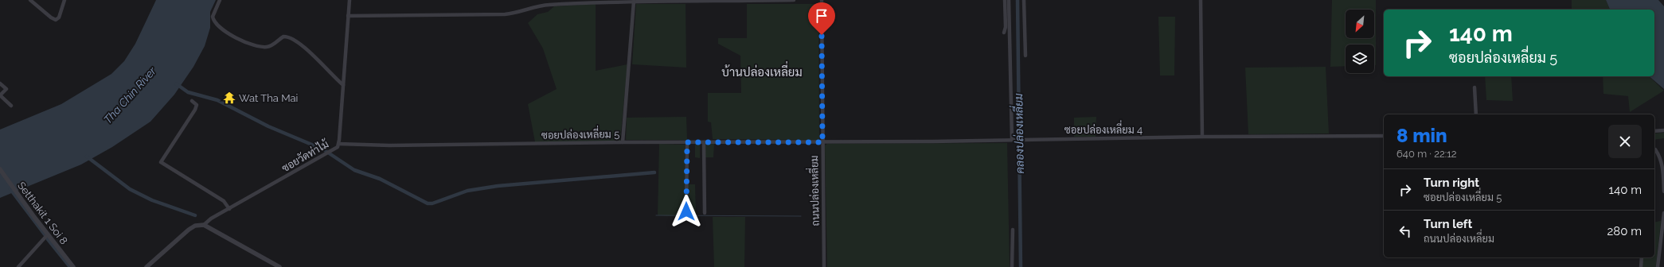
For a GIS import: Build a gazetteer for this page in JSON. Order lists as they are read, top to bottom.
{
  "streets": {
    "street": [
      "ซอยปล่องเหลี่ยม 4",
      "ซอยปล่องเหลี่ยม 5",
      "ซอยวัดท่าไม้",
      "ถนนปล่องเหลี่ยม",
      "Setthakit 1 Soi 8"
    ]
  },
  "crossings": [
    ["ซอยปล่องเหลี่ยม 4", "ซอยปล่องเหลี่ยม 5"],
    ["ซอยปล่องเหลี่ยม 4", "ถนนปล่องเหลี่ยม"],
    ["ซอยปล่องเหลี่ยม 5", "ซอยวัดท่าไม้"],
    ["ซอยปล่องเหลี่ยม 5", "ถนนปล่องเหลี่ยม"]
  ],
  "districts": ["บ้านปล่องเหลี่ยม"],
  "water": ["Tha Chin River", "คลองปล่องเหลี่ยม"],
  "places": {
    "temple": ["Wat Tha Mai"]
  },
  "north": "bottom left",
  "page": {
    "turn": ["140 m", "ซอยปล่องเหลี่ยม 5"],
    "heading": ["8 min", "640 m · 22:12"],
    "list": [
      {
        "name": "Turn right",
        "note": "ซอยปล่องเหลี่ยม 5",
        "value": "140 m"
      },
      {
        "name": "Turn left",
        "note": "ถนนปล่องเหลี่ยม",
        "value": "280 m"
      }
    ]
  }
}
